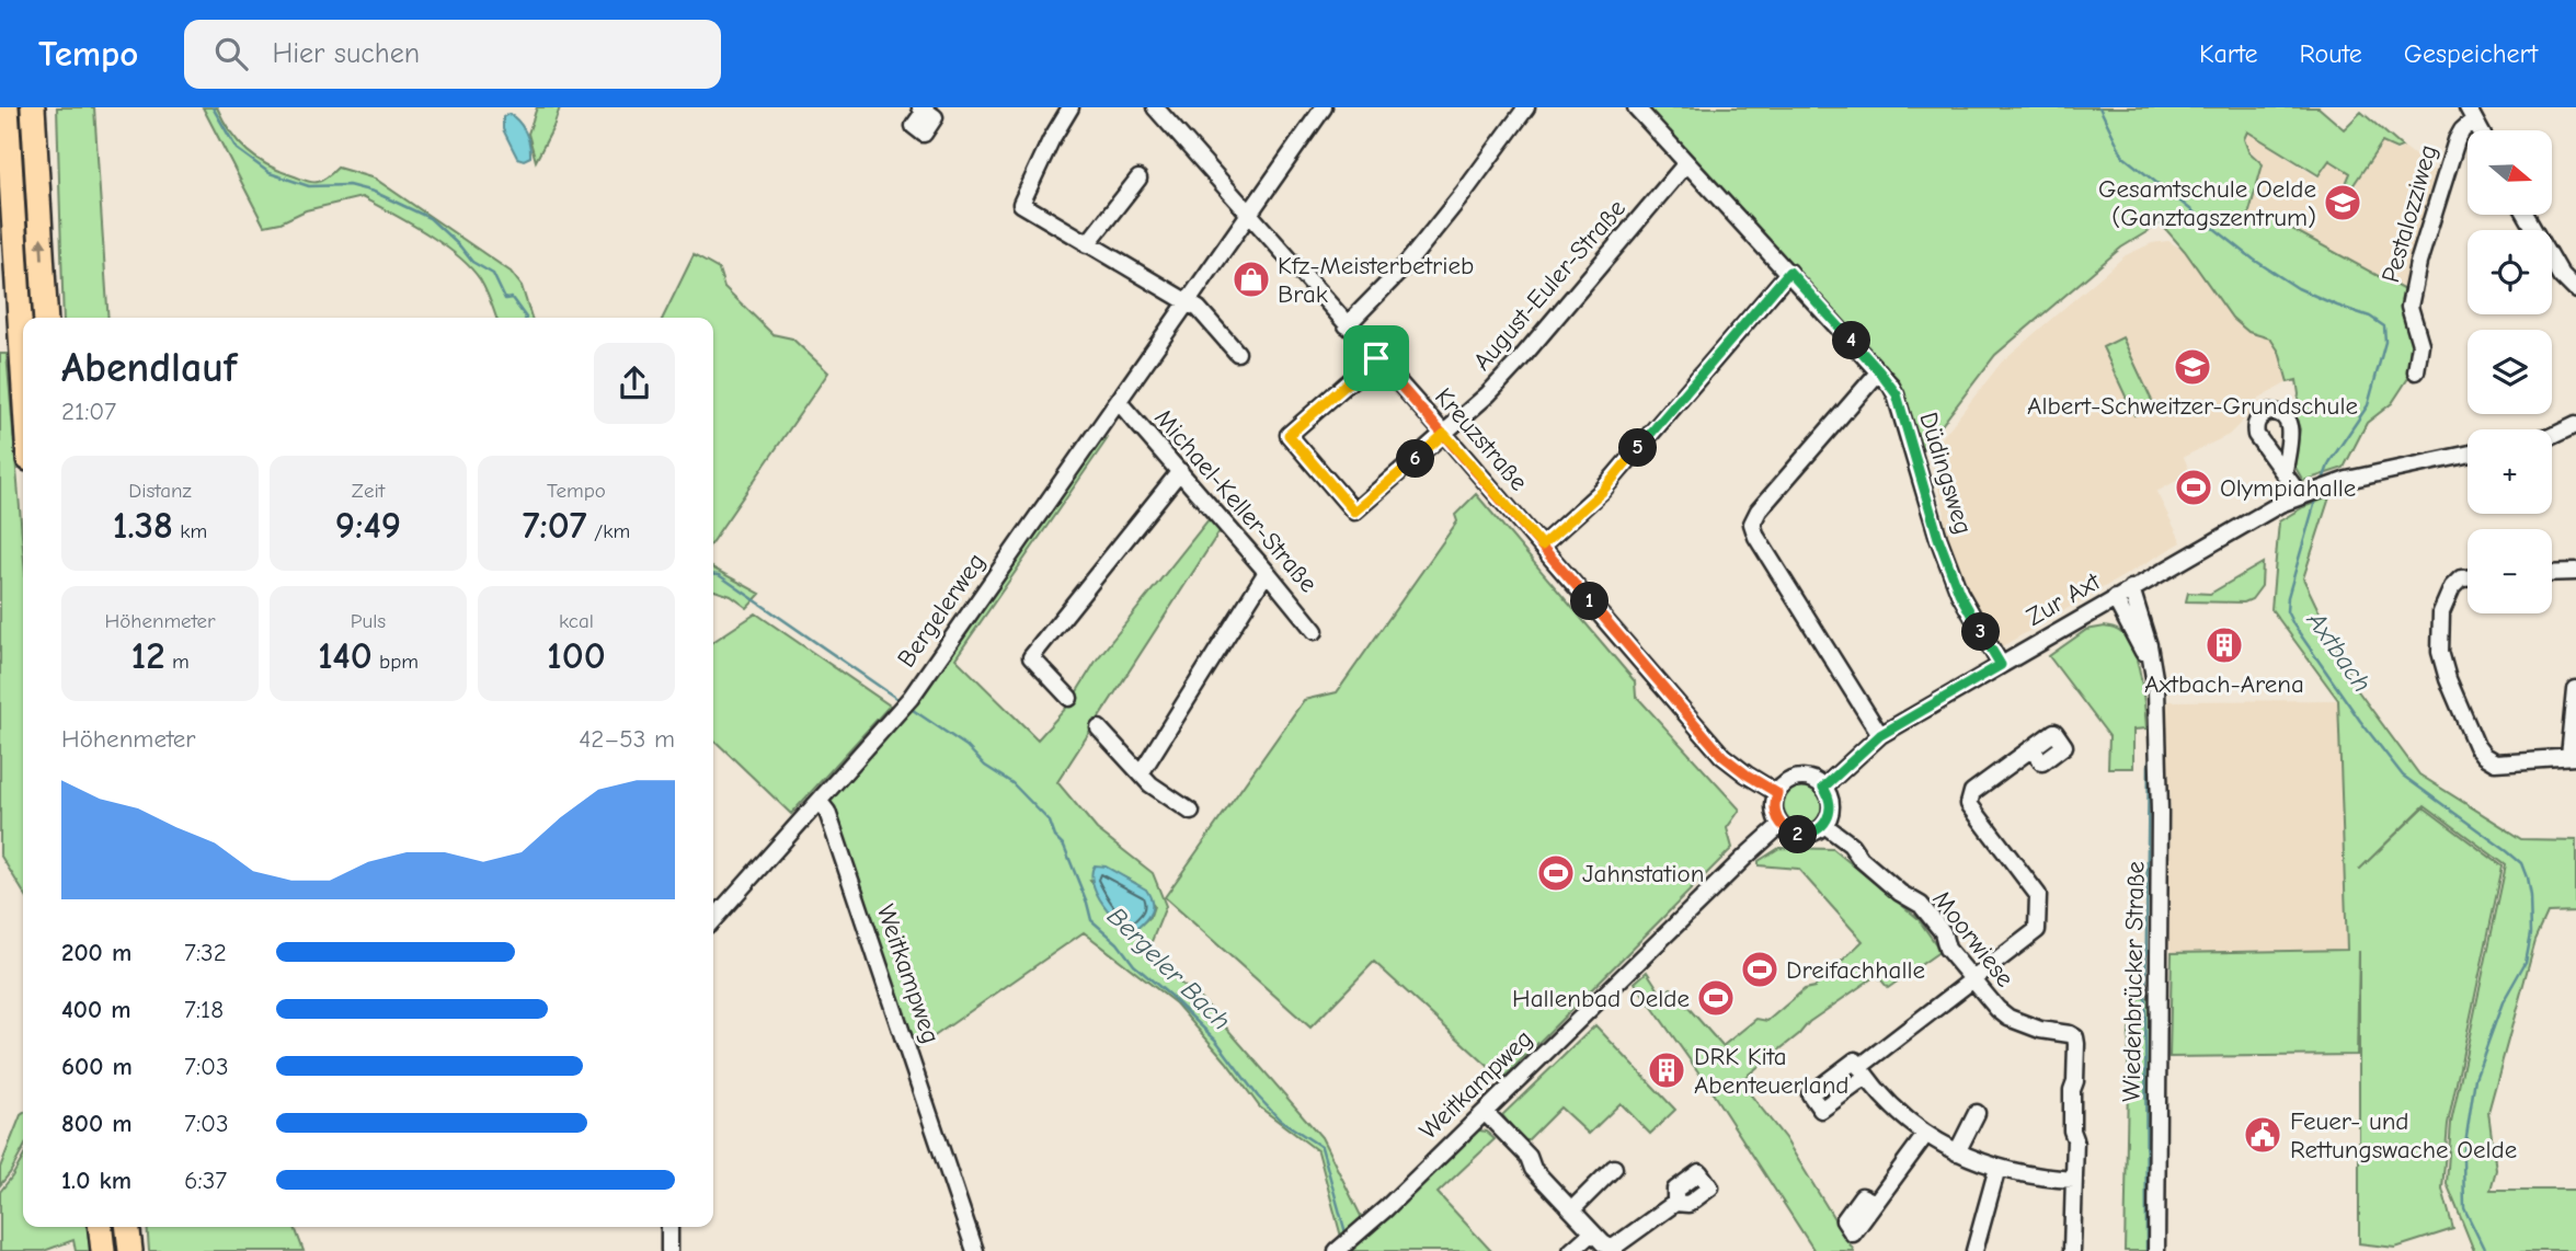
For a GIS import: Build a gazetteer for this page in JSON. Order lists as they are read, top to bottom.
{
  "streets": {
    "street": [
      "Pestalozziweg",
      "August-Euler-Straße",
      "Kreuzstraße",
      "Düdingsweg",
      "Michael-Keller-Straße",
      "Zur Axt",
      "Bergelerweg",
      "Moorwiese",
      "Weitkampweg",
      "Wiedenbrücker Straße"
    ]
  },
  "crossings": [
    ["August-Euler-Straße", "Kreuzstraße"],
    ["August-Euler-Straße", "Düdingsweg"],
    ["Kreuzstraße", "Zur Axt"],
    ["Kreuzstraße", "Bergelerweg"],
    ["Kreuzstraße", "Moorwiese"],
    ["Kreuzstraße", "Weitkampweg"],
    ["Düdingsweg", "Zur Axt"],
    ["Michael-Keller-Straße", "Bergelerweg"],
    ["Zur Axt", "Moorwiese"],
    ["Zur Axt", "Weitkampweg"],
    ["Zur Axt", "Wiedenbrücker Straße"],
    ["Bergelerweg", "Weitkampweg"],
    ["Moorwiese", "Weitkampweg"]
  ],
  "water": ["Axtbach", "Bergeler Bach"],
  "places": {
    "school or university": ["Gesamtschule Oelde (Ganztagszentrum)", "Albert-Schweitzer-Grundschule"],
    "shop": ["Kfz-Meisterbetrieb Brak"],
    "sports": [
      "Olympiahalle",
      "Jahnstation",
      "Dreifachhalle",
      "Hallenbad Oelde"
    ],
    "building": ["Axtbach-Arena", "DRK Kita Abenteuerland"],
    "public building": ["Feuer- und Rettungswache Oelde"]
  },
  "north": "right",
  "page": {
    "header": "Tempo",
    "search": "Hier suchen",
    "nav": ["Karte", "Route", "Gespeichert"],
    "map_buttons": ["+", "−"],
    "heading": ["Abendlauf", "21:07"],
    "pins": [
      "4",
      "5",
      "6",
      "1",
      "3",
      "2"
    ],
    "stats": [
      ["Distanz", "1.38 km"],
      ["Zeit", "9:49"],
      ["Tempo", "7:07 /km"],
      ["Höhenmeter", "12 m"],
      ["Puls", "140 bpm"],
      ["kcal", "100"]
    ],
    "chart": ["Höhenmeter", "42–53 m"],
    "list": [
      {
        "name": "200 m",
        "note": "7:32"
      },
      {
        "name": "400 m",
        "note": "7:18"
      },
      {
        "name": "600 m",
        "note": "7:03"
      },
      {
        "name": "800 m",
        "note": "7:03"
      },
      {
        "name": "1.0 km",
        "note": "6:37"
      }
    ]
  }
}
